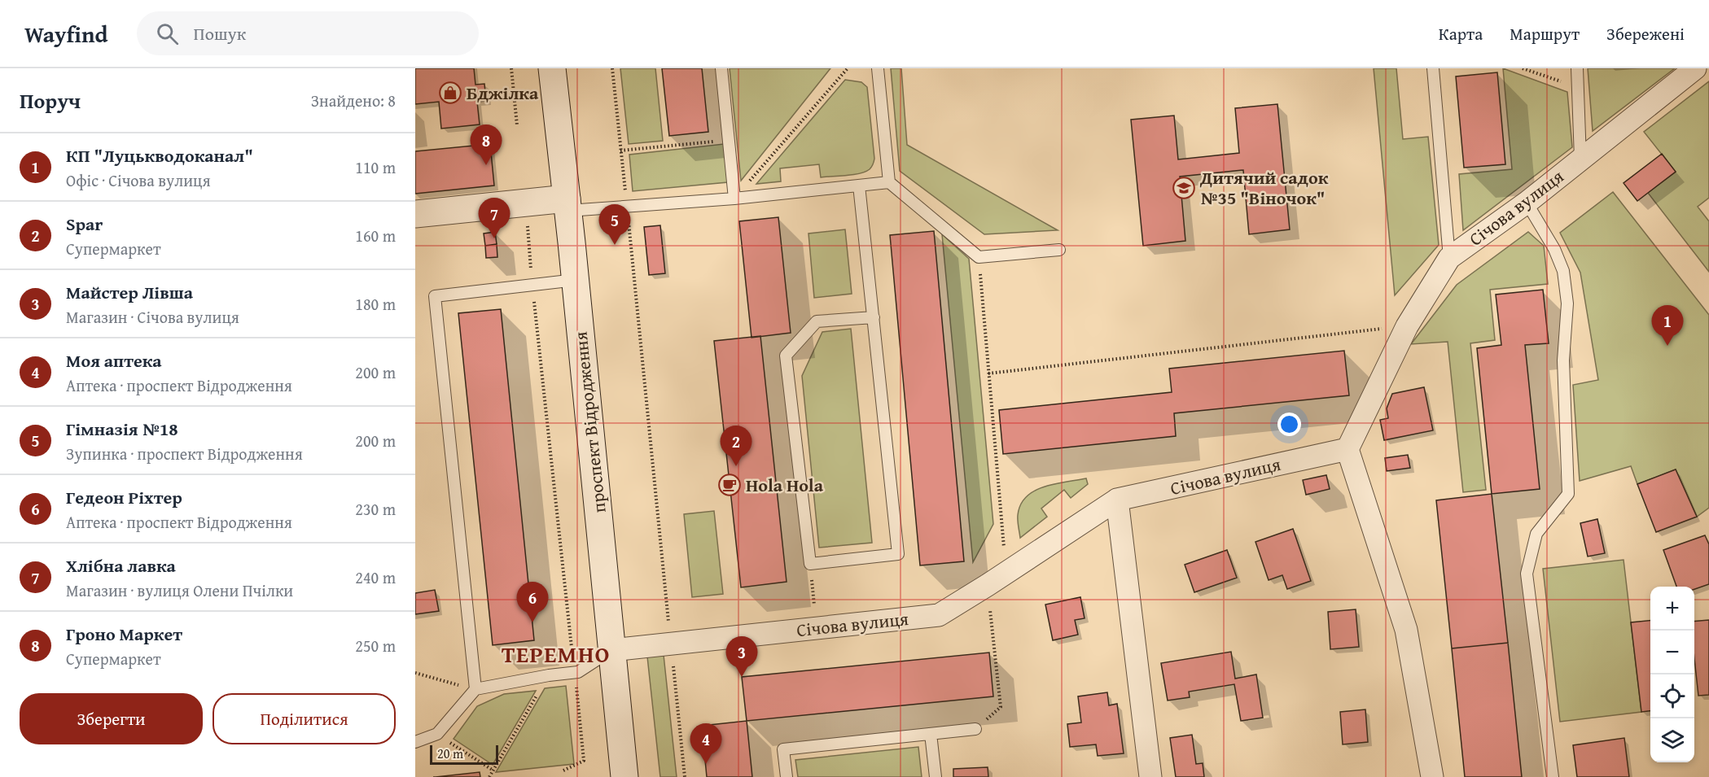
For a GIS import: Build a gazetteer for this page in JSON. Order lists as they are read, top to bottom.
{
  "streets": {
    "main road": ["проспект Відродження"],
    "street": ["Січова вулиця"]
  },
  "crossings": [
    ["Січова вулиця", "проспект Відродження"]
  ],
  "districts": ["ТЕРЕМНО"],
  "places": {
    "shop": ["Бджілка"],
    "school or university": ["Дитячий садок №35 \"Віночок\""],
    "cafe": ["Hola Hola"]
  },
  "scale_bar": "20 m",
  "page": {
    "header": "Wayfind",
    "search": "Пошук",
    "nav": ["Карта", "Маршрут", "Збережені"],
    "heading": ["Поруч", "Знайдено: 8"],
    "pins": [
      "8",
      "7",
      "5",
      "1",
      "2",
      "6",
      "3",
      "4"
    ],
    "list": [
      {
        "mark": "1",
        "name": "КП \"Луцькводоканал\"",
        "note": "Офіс · Січова вулиця",
        "value": "110 m"
      },
      {
        "mark": "2",
        "name": "Spar",
        "note": "Супермаркет",
        "value": "160 m"
      },
      {
        "mark": "3",
        "name": "Майстер Лівша",
        "note": "Магазин · Січова вулиця",
        "value": "180 m"
      },
      {
        "mark": "4",
        "name": "Моя аптека",
        "note": "Аптека · проспект Відродження",
        "value": "200 m"
      },
      {
        "mark": "5",
        "name": "Гімназія №18",
        "note": "Зупинка · проспект Відродження",
        "value": "200 m"
      },
      {
        "mark": "6",
        "name": "Гедеон Ріхтер",
        "note": "Аптека · проспект Відродження",
        "value": "230 m"
      },
      {
        "mark": "7",
        "name": "Хлібна лавка",
        "note": "Магазин · вулиця Олени Пчілки",
        "value": "240 m"
      },
      {
        "mark": "8",
        "name": "Гроно Маркет",
        "note": "Супермаркет",
        "value": "250 m"
      }
    ],
    "map_buttons": ["+", "−"],
    "buttons": ["Зберегти", "Поділитися"],
    "scale": "20 m"
  }
}
